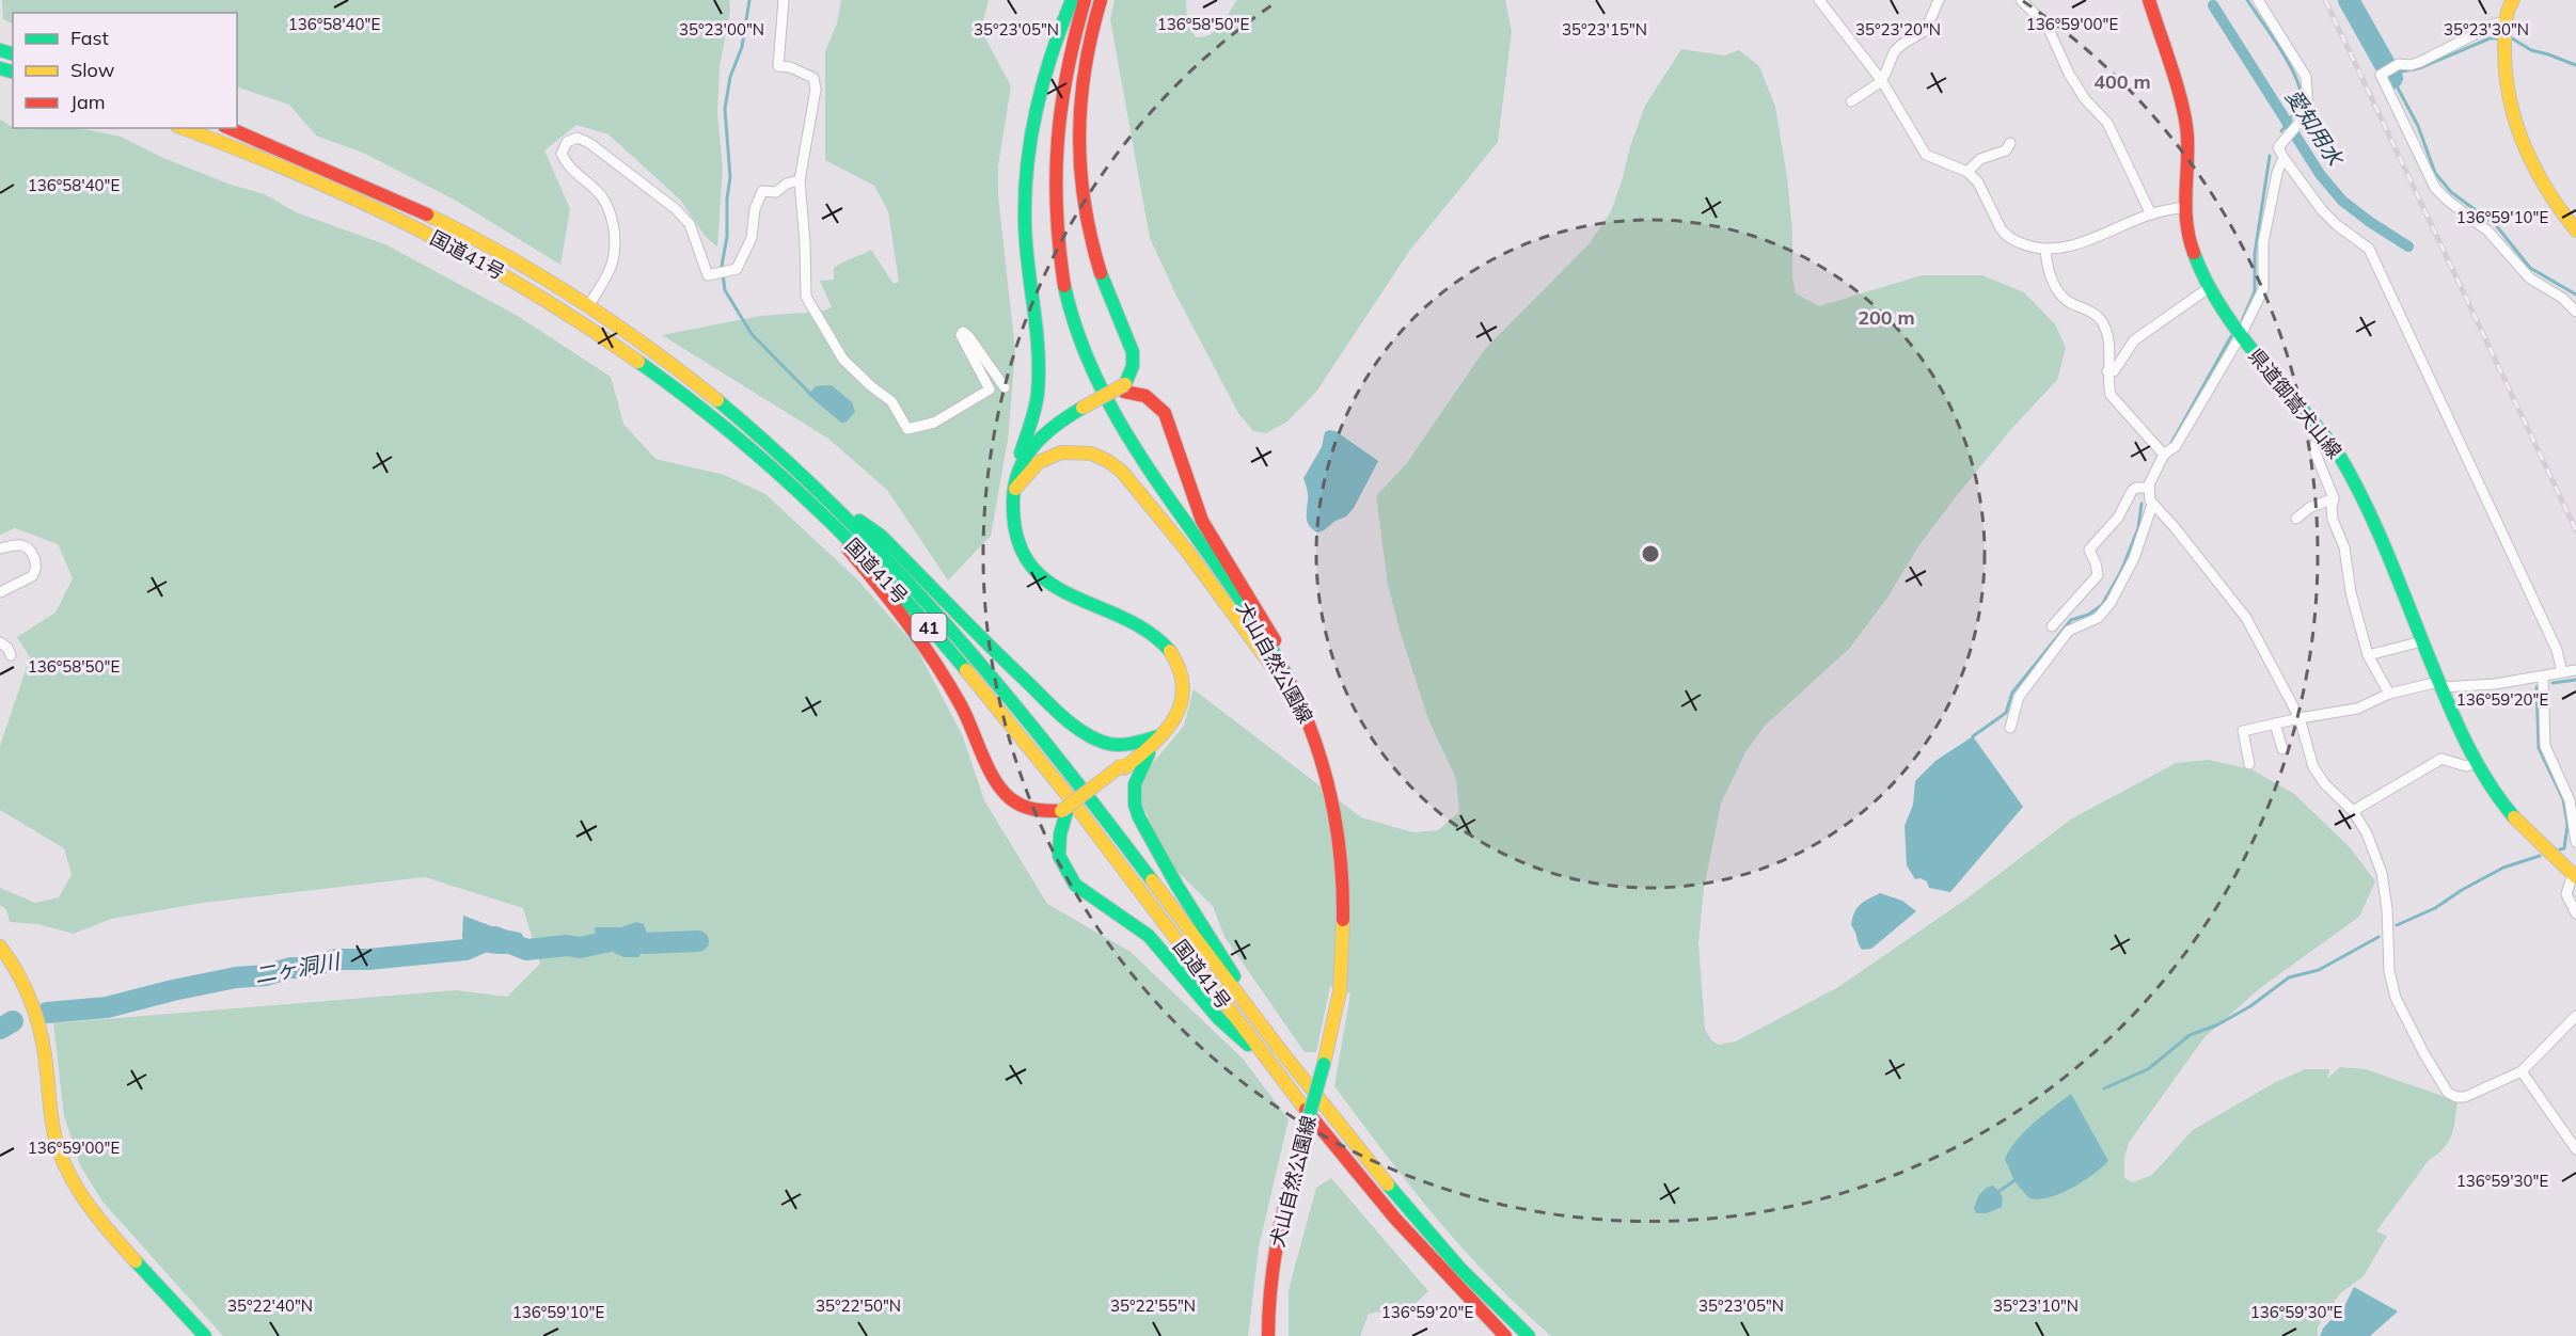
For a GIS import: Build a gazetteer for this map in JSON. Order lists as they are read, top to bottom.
{
  "streets": {
    "main road": [
      "国道41号",
      "県道御嵩犬山線",
      "41",
      "犬山自然公園線"
    ]
  },
  "water": ["愛知用水", "二ヶ洞川"],
  "legend": ["Fast", "Slow", "Jam"],
  "coordinates": [
    "136°58'40\"E",
    "136°58'50\"E",
    "136°59'00\"E",
    "35°23'30\"N",
    "35°23'00\"N",
    "35°23'05\"N",
    "35°23'15\"N",
    "35°23'20\"N",
    "136°59'10\"E",
    "136°59'20\"E",
    "136°59'30\"E",
    "35°22'40\"N",
    "35°22'50\"N",
    "35°22'55\"N",
    "35°23'10\"N"
  ],
  "rings": ["400 m", "200 m"]
}
